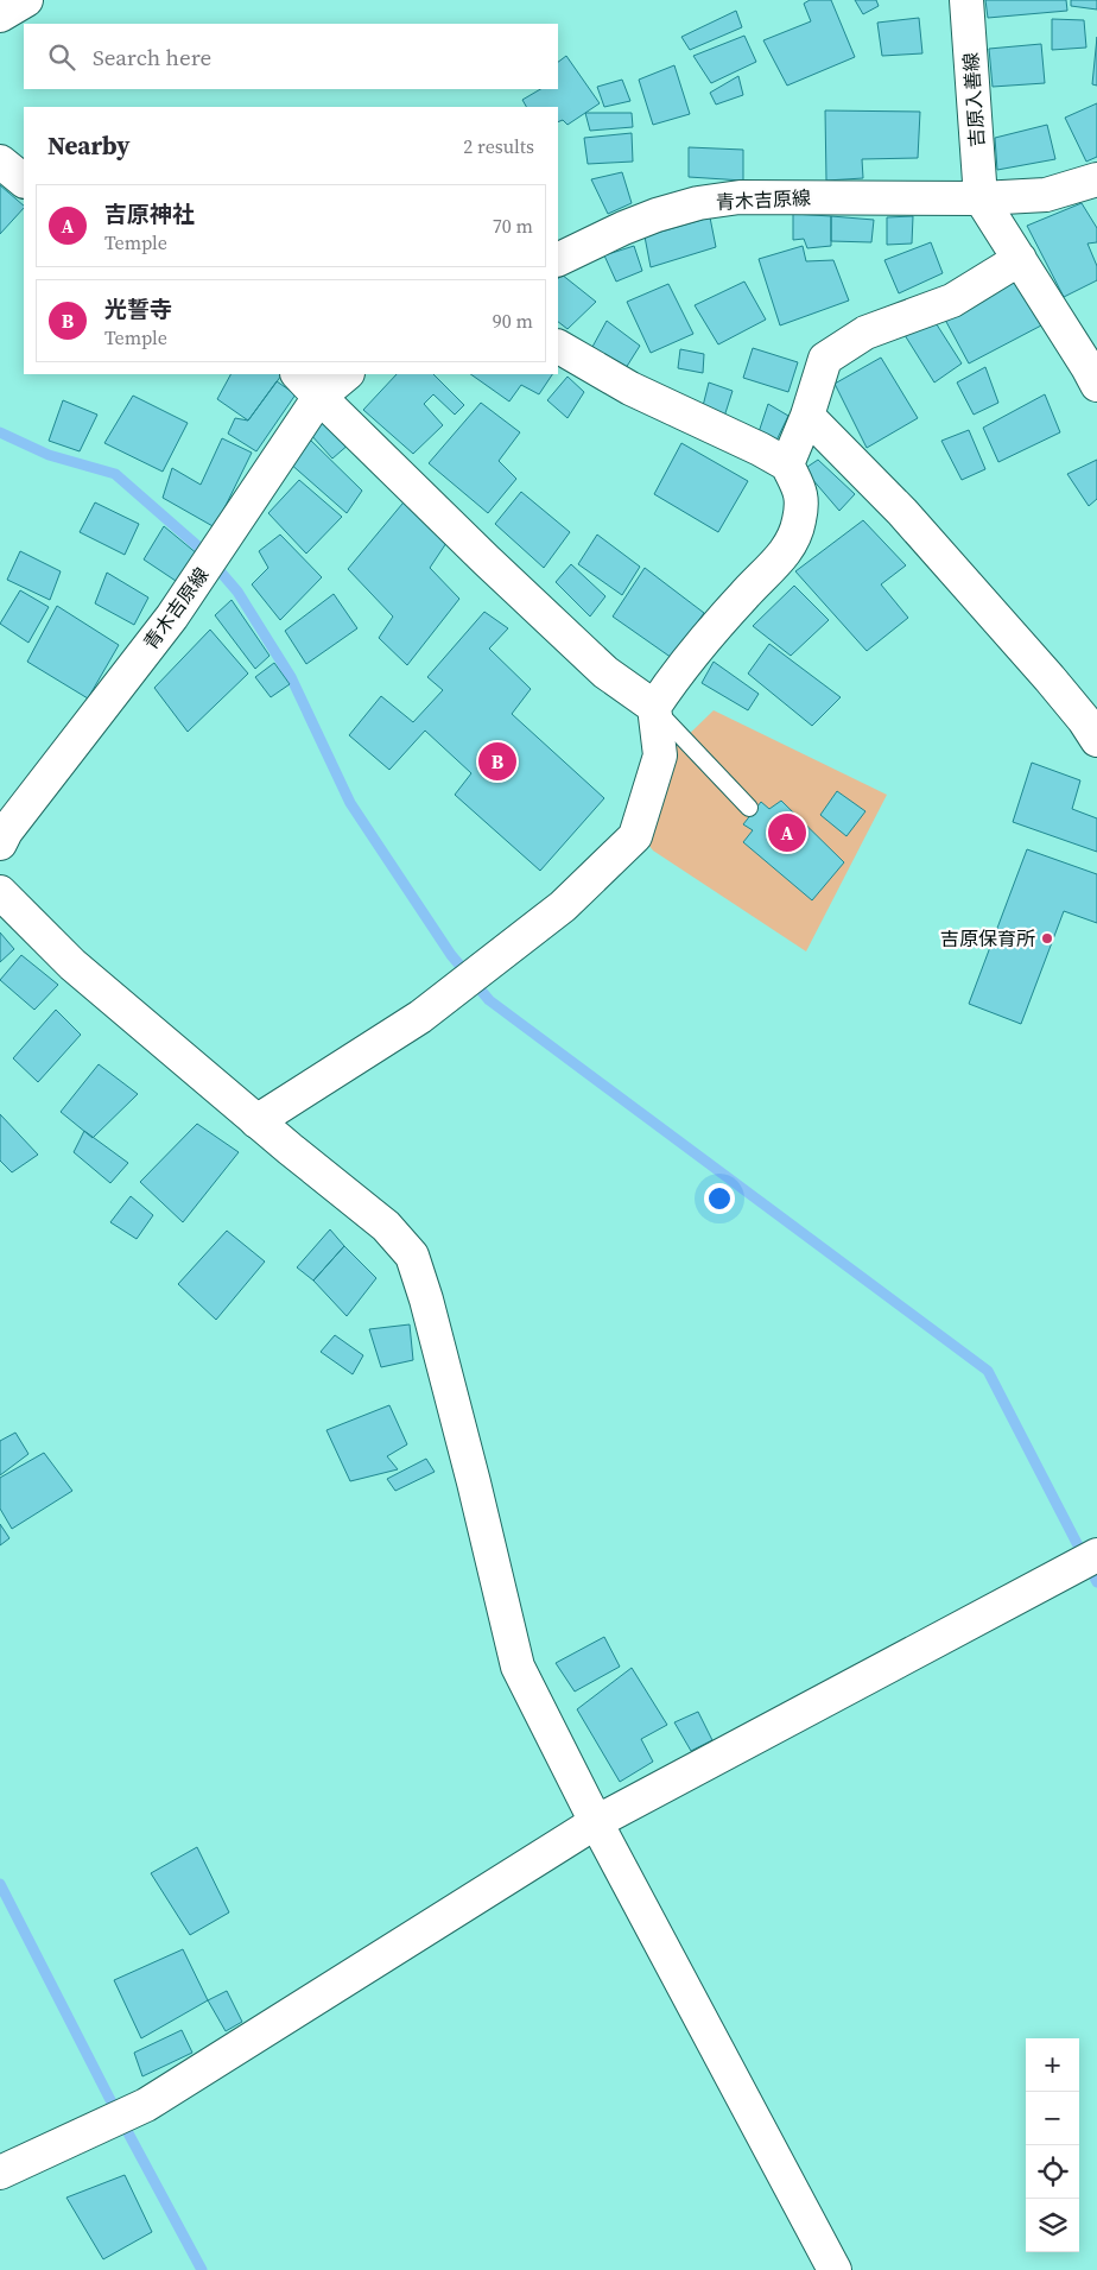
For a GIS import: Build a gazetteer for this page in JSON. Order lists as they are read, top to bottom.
{
  "streets": {
    "street": ["吉原入善線", "青木吉原線"]
  },
  "crossings": [
    ["吉原入善線", "青木吉原線"]
  ],
  "places": ["吉原保育所"],
  "page": {
    "search": "Search here",
    "heading": ["Nearby", "2 results"],
    "list": [
      {
        "mark": "A",
        "name": "吉原神社",
        "note": "Temple",
        "value": "70 m"
      },
      {
        "mark": "B",
        "name": "光誓寺",
        "note": "Temple",
        "value": "90 m"
      }
    ],
    "pins": ["B", "A"],
    "map_buttons": ["+", "−"]
  }
}
